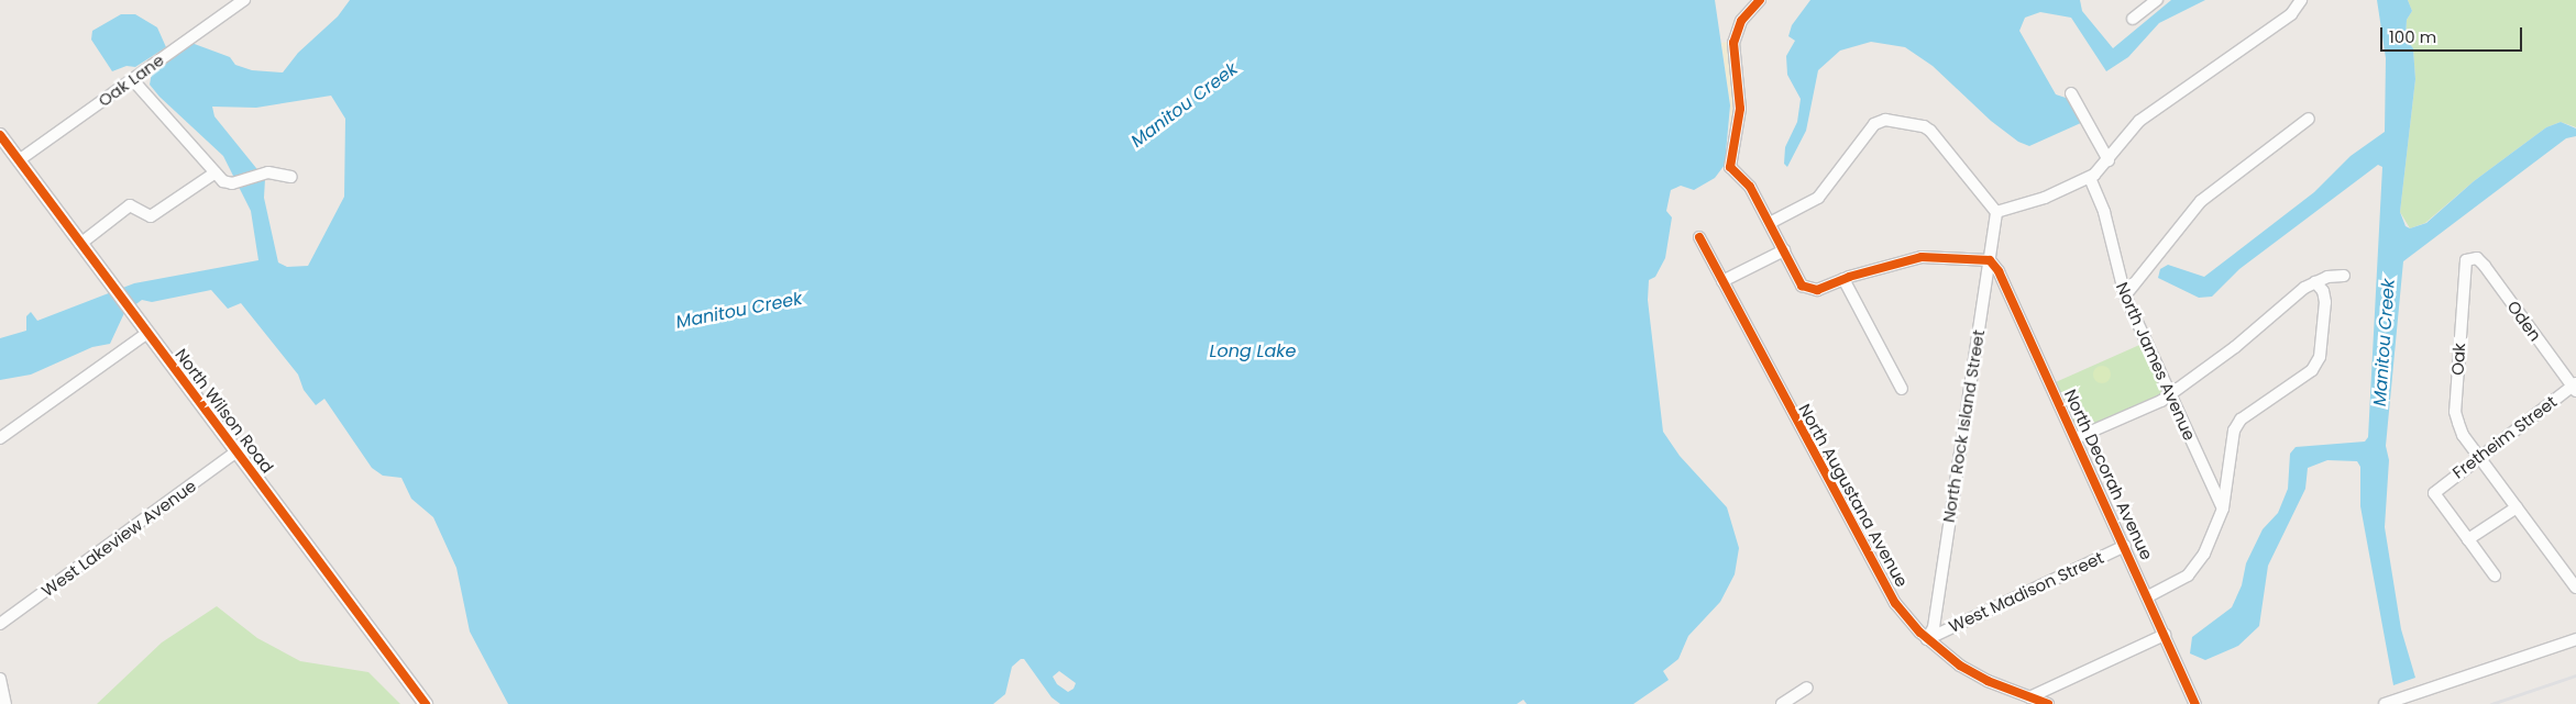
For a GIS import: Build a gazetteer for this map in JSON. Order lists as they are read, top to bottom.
{
  "streets": {
    "street": [
      "Oak Lane",
      "Oden",
      "Oak",
      "North James Avenue",
      "North Wilson Road",
      "North Rock Island Street",
      "Fretheim Street",
      "North Decorah Avenue",
      "North Augustana Avenue",
      "West Lakeview Avenue",
      "West Madison Street"
    ]
  },
  "crossings": [
    ["Oak Lane", "North Wilson Road"],
    ["Oden", "Oak"],
    ["Oden", "Fretheim Street"],
    ["Oak", "Fretheim Street"],
    ["North Wilson Road", "West Lakeview Avenue"],
    ["North Rock Island Street", "North Decorah Avenue"],
    ["North Rock Island Street", "North Augustana Avenue"],
    ["North Rock Island Street", "West Madison Street"],
    ["North Decorah Avenue", "West Madison Street"],
    ["North Augustana Avenue", "West Madison Street"]
  ],
  "water": ["Manitou Creek", "Long Lake"],
  "scale_bar": "100 m"
}
